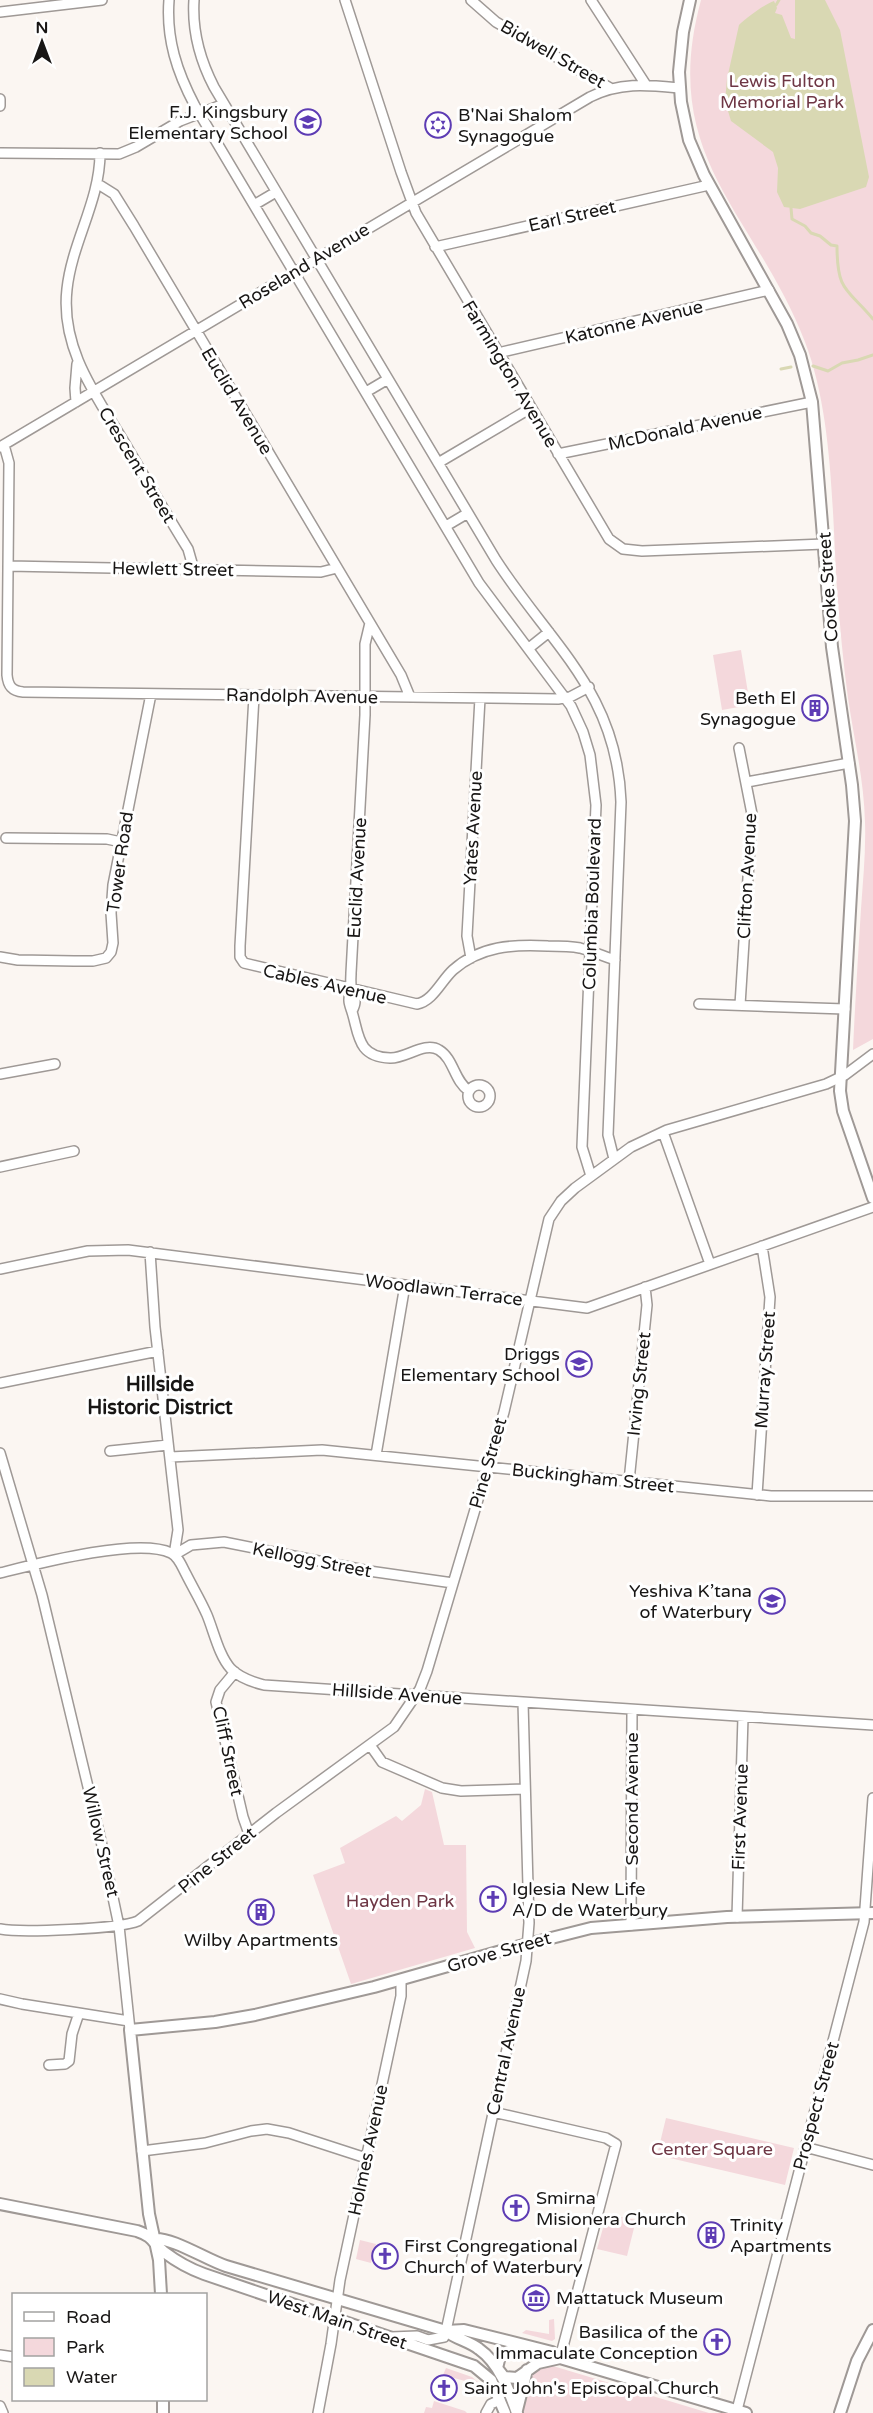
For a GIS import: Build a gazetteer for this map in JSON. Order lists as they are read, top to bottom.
{
  "streets": {
    "main road": [
      "Cooke Street",
      "Willow Street",
      "Grove Street",
      "West Main Street"
    ],
    "street": [
      "Bidwell Street",
      "Earl Street",
      "Roseland Avenue",
      "Katonne Avenue",
      "Farmington Avenue",
      "Euclid Avenue",
      "McDonald Avenue",
      "Crescent Street",
      "Hewlett Street",
      "Randolph Avenue",
      "Yates Avenue",
      "Tower Road",
      "Clifton Avenue",
      "Columbia Boulevard",
      "Cables Avenue",
      "Woodlawn Terrace",
      "Murray Street",
      "Irving Street",
      "Pine Street",
      "Buckingham Street",
      "Kellogg Street",
      "Hillside Avenue",
      "Cliff Street",
      "Second Avenue",
      "First Avenue",
      "Central Avenue",
      "Prospect Street",
      "Holmes Avenue"
    ]
  },
  "crossings": [
    ["Bidwell Street", "Roseland Avenue"],
    ["Bidwell Street", "Cooke Street"],
    ["Earl Street", "Farmington Avenue"],
    ["Earl Street", "Cooke Street"],
    ["Roseland Avenue", "Farmington Avenue"],
    ["Roseland Avenue", "Euclid Avenue"],
    ["Roseland Avenue", "Crescent Street"],
    ["Roseland Avenue", "Columbia Boulevard"],
    ["Katonne Avenue", "Farmington Avenue"],
    ["Katonne Avenue", "Cooke Street"],
    ["Farmington Avenue", "McDonald Avenue"],
    ["Farmington Avenue", "Cooke Street"],
    ["Euclid Avenue", "Crescent Street"],
    ["Euclid Avenue", "Hewlett Street"],
    ["Euclid Avenue", "Randolph Avenue"],
    ["Euclid Avenue", "Cables Avenue"],
    ["McDonald Avenue", "Cooke Street"],
    ["Crescent Street", "Hewlett Street"],
    ["Hewlett Street", "Randolph Avenue"],
    ["Cooke Street", "Pine Street"],
    ["Randolph Avenue", "Yates Avenue"],
    ["Randolph Avenue", "Tower Road"],
    ["Randolph Avenue", "Columbia Boulevard"],
    ["Randolph Avenue", "Cables Avenue"],
    ["Yates Avenue", "Cables Avenue"],
    ["Columbia Boulevard", "Cables Avenue"],
    ["Columbia Boulevard", "Pine Street"],
    ["Woodlawn Terrace", "Murray Street"],
    ["Woodlawn Terrace", "Irving Street"],
    ["Woodlawn Terrace", "Pine Street"],
    ["Murray Street", "Buckingham Street"],
    ["Irving Street", "Buckingham Street"],
    ["Pine Street", "Buckingham Street"],
    ["Pine Street", "Kellogg Street"],
    ["Pine Street", "Hillside Avenue"],
    ["Pine Street", "Cliff Street"],
    ["Pine Street", "Willow Street"],
    ["Hillside Avenue", "Cliff Street"],
    ["Hillside Avenue", "Second Avenue"],
    ["Hillside Avenue", "First Avenue"],
    ["Hillside Avenue", "Central Avenue"],
    ["Second Avenue", "Grove Street"],
    ["First Avenue", "Grove Street"],
    ["Willow Street", "Grove Street"],
    ["Willow Street", "West Main Street"],
    ["Grove Street", "Central Avenue"],
    ["Grove Street", "Prospect Street"],
    ["Grove Street", "Holmes Avenue"],
    ["Central Avenue", "West Main Street"],
    ["Prospect Street", "West Main Street"],
    ["Holmes Avenue", "West Main Street"]
  ],
  "districts": ["Hillside Historic District"],
  "parks": ["Lewis Fulton Memorial Park", "Hayden Park", "Center Square"],
  "places": {
    "school or university": ["F.J. Kingsbury Elementary School", "Driggs Elementary School", "Yeshiva K’tana of Waterbury"],
    "synagogue": ["B'Nai Shalom Synagogue"],
    "building": ["Beth El Synagogue", "Wilby Apartments", "Trinity Apartments"],
    "church": [
      "Iglesia New Life A/D de Waterbury",
      "Smirna Misionera Church",
      "First Congregational Church of Waterbury",
      "Basilica of the Immaculate Conception",
      "Saint John's Episcopal Church"
    ],
    "museum": ["Mattatuck Museum"]
  },
  "legend": ["Road", "Park", "Water"],
  "north": "top"
}
